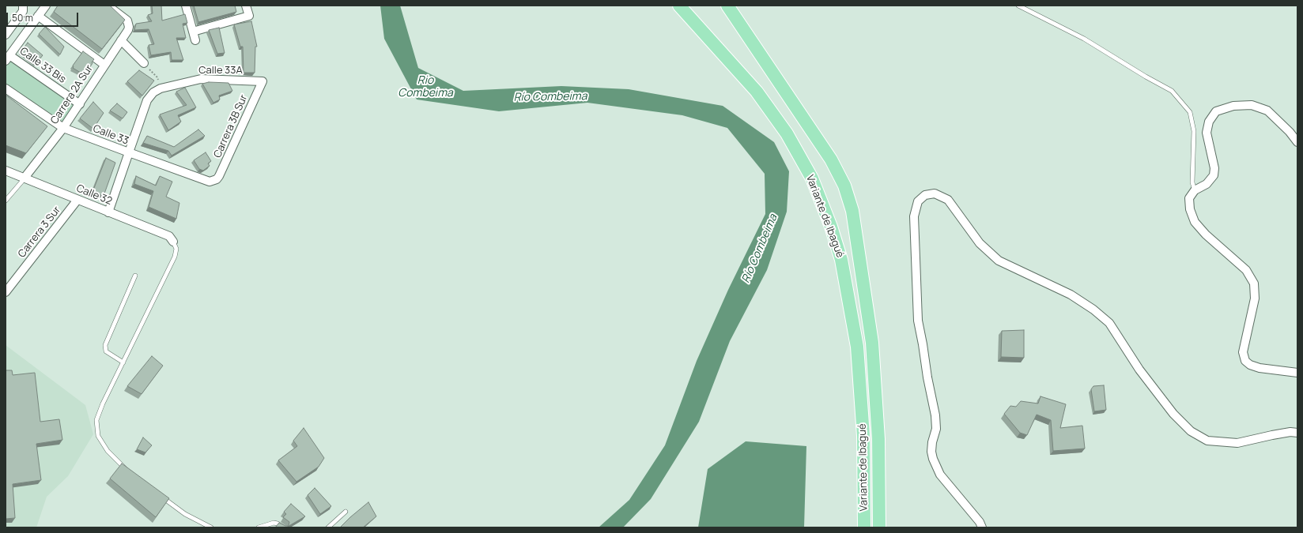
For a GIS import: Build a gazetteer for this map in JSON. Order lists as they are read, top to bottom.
{
  "streets": {
    "highway": ["Variante de Ibagué"],
    "street": [
      "Calle 33 Bis",
      "Calle 33A",
      "Carrera 2A Sur",
      "Carrera 3B Sur",
      "Calle 33",
      "Calle 32",
      "Carrera 3 Sur"
    ]
  },
  "crossings": [
    ["Calle 33 Bis", "Carrera 2A Sur"],
    ["Calle 33A", "Carrera 3B Sur"],
    ["Calle 33A", "Calle 33"],
    ["Carrera 2A Sur", "Calle 33"],
    ["Carrera 2A Sur", "Calle 32"],
    ["Carrera 3B Sur", "Calle 33"],
    ["Calle 32", "Carrera 3 Sur"]
  ],
  "water": ["Rio Combeima", "Río Combeima"],
  "scale_bar": "50 m"
}
